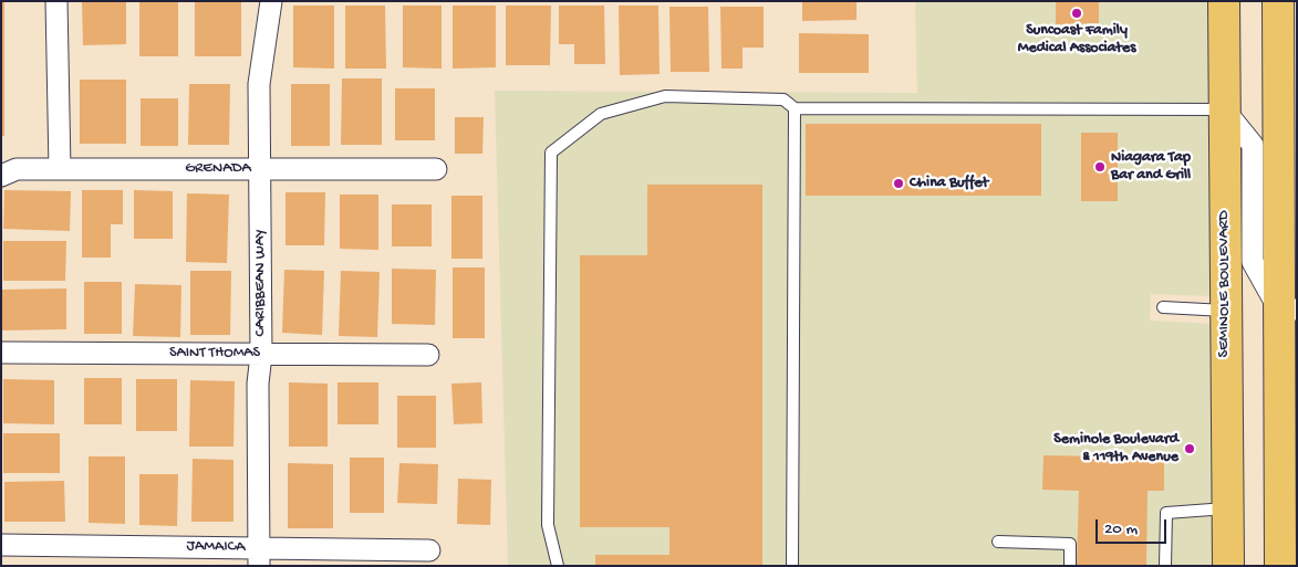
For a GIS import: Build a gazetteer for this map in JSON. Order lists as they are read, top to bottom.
{
  "streets": {
    "main road": ["SEMINOLE BOULEVARD"],
    "street": [
      "GRENADA",
      "CARIBBEAN WAY",
      "SAINT THOMAS",
      "JAMAICA"
    ]
  },
  "crossings": [
    ["GRENADA", "CARIBBEAN WAY"],
    ["CARIBBEAN WAY", "SAINT THOMAS"],
    ["CARIBBEAN WAY", "JAMAICA"]
  ],
  "places": [
    "Suncoast Family Medical Associates",
    "Niagara Tap Bar and Grill",
    "China Buffet",
    "Seminole Boulevard & 119th Avenue"
  ],
  "scale_bar": "20 m"
}
